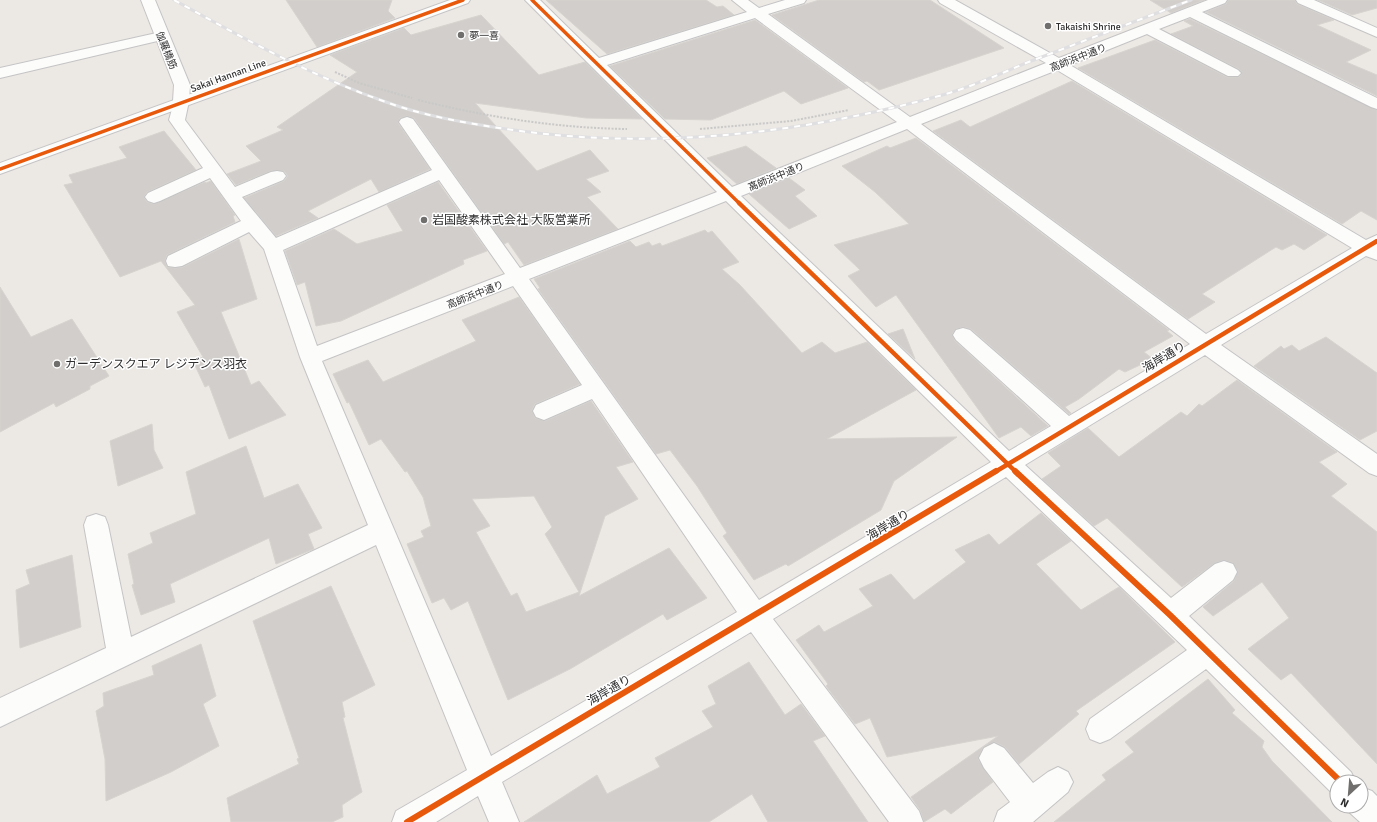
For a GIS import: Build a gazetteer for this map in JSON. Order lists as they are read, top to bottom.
{
  "streets": {
    "street": [
      "伽羅橋筋",
      "高師浜中通り",
      "Sakai Hannan Line",
      "海岸通り"
    ]
  },
  "crossings": [
    ["伽羅橋筋", "Sakai Hannan Line"]
  ],
  "places": [
    "Takaishi Shrine",
    "夢一喜",
    "岩国酸素株式会社 大阪営業所",
    "ガーデンスクエア レジデンス羽衣"
  ],
  "north": "bottom left"
}
